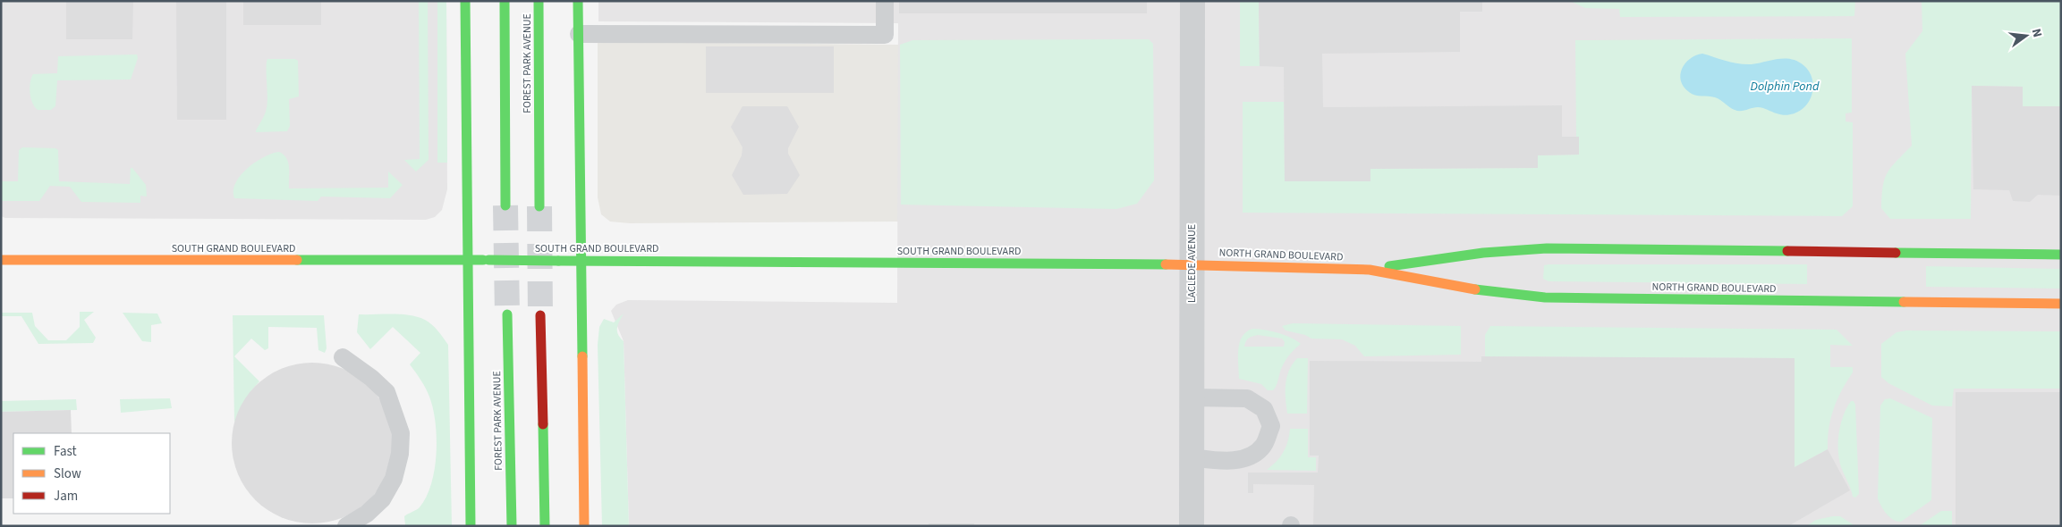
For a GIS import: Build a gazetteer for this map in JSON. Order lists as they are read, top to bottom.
{
  "streets": {
    "main road": ["FOREST PARK AVENUE", "SOUTH GRAND BOULEVARD", "NORTH GRAND BOULEVARD"],
    "street": ["LACLEDE AVENUE"]
  },
  "crossings": [
    ["SOUTH GRAND BOULEVARD", "NORTH GRAND BOULEVARD"],
    ["SOUTH GRAND BOULEVARD", "LACLEDE AVENUE"],
    ["NORTH GRAND BOULEVARD", "LACLEDE AVENUE"]
  ],
  "water": ["Dolphin Pond"],
  "legend": ["Fast", "Slow", "Jam"],
  "north": "right"
}
